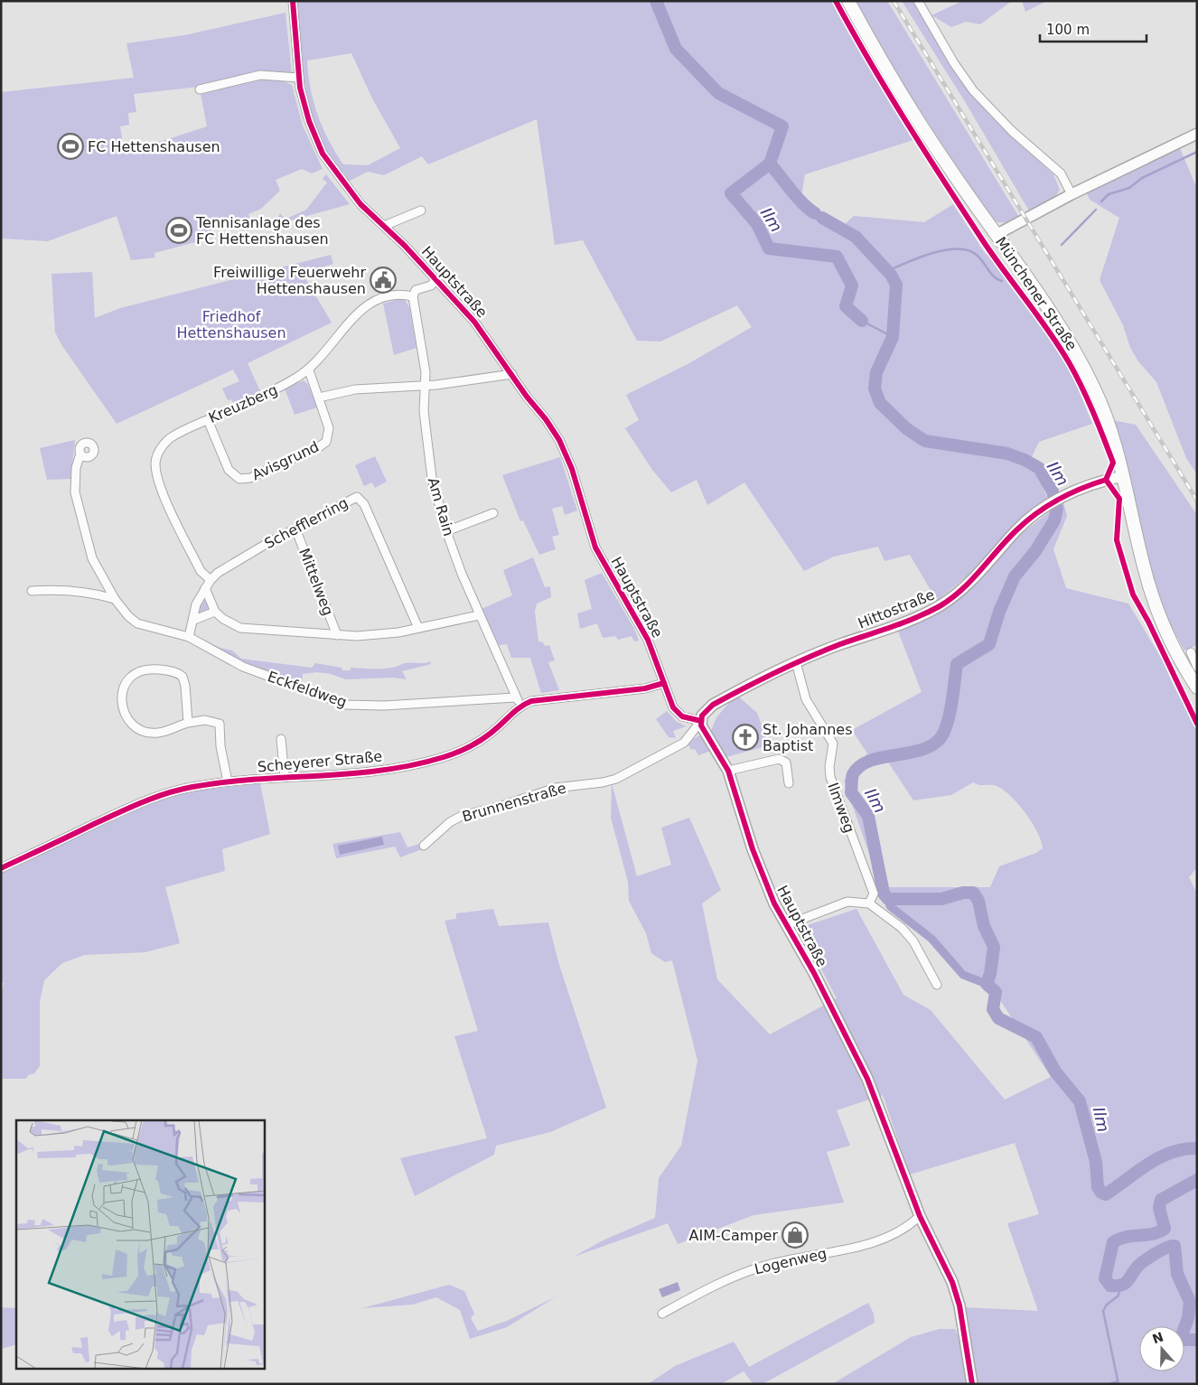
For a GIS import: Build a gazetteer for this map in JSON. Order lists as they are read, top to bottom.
{
  "streets": {
    "main road": ["Münchener Straße"],
    "street": [
      "Hauptstraße",
      "Kreuzberg",
      "Avisgrund",
      "Am Rain",
      "Schefflerring",
      "Mittelweg",
      "Hittostraße",
      "Eckfeldweg",
      "Scheyerer Straße",
      "Brunnenstraße",
      "Ilmweg",
      "Logenweg"
    ]
  },
  "crossings": [
    ["Hauptstraße", "Hittostraße"],
    ["Hauptstraße", "Scheyerer Straße"],
    ["Hauptstraße", "Brunnenstraße"],
    ["Hauptstraße", "Logenweg"],
    ["Münchener Straße", "Hittostraße"],
    ["Kreuzberg", "Avisgrund"],
    ["Kreuzberg", "Am Rain"],
    ["Kreuzberg", "Schefflerring"],
    ["Am Rain", "Eckfeldweg"],
    ["Am Rain", "Scheyerer Straße"],
    ["Schefflerring", "Mittelweg"],
    ["Schefflerring", "Eckfeldweg"],
    ["Hittostraße", "Brunnenstraße"],
    ["Hittostraße", "Ilmweg"]
  ],
  "water": ["Ilm"],
  "parks": ["Friedhof Hettenshausen"],
  "places": {
    "sports": ["FC Hettenshausen", "Tennisanlage des FC Hettenshausen"],
    "public building": ["Freiwillige Feuerwehr Hettenshausen"],
    "church": ["St. Johannes Baptist"],
    "shop": ["AIM-Camper"]
  },
  "scale_bar": "100 m",
  "north": "top"
}
